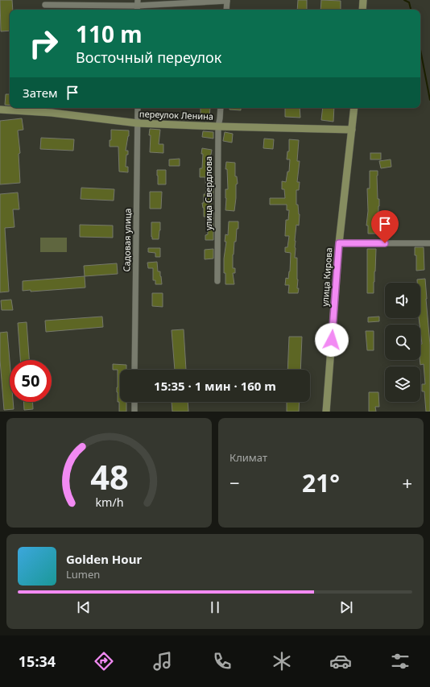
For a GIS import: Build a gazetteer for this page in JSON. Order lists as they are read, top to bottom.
{
  "streets": {
    "street": [
      "переулок Ленина",
      "улица Свердлова",
      "Садовая улица",
      "улица Кирова"
    ]
  },
  "crossings": [
    ["переулок Ленина", "улица Свердлова"],
    ["переулок Ленина", "Садовая улица"],
    ["переулок Ленина", "улица Кирова"]
  ],
  "page": {
    "turn": ["110 m", "Восточный переулок"],
    "then": "Затем",
    "limit": "50",
    "trip": "15:35 · 1 мин · 160 m",
    "tile": "Климат",
    "heat": ["−", "21°", "+"],
    "song": ["Golden Hour", "Lumen"],
    "tabs": "15:34",
    "gauge": ["48", "km/h"]
  }
}
